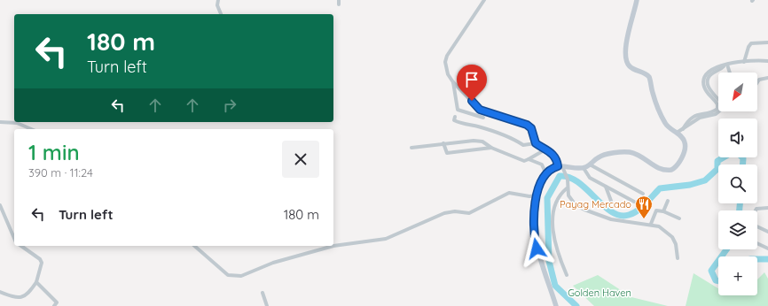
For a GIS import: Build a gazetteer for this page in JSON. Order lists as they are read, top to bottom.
{
  "parks": ["Golden Haven"],
  "places": {
    "restaurant": ["Payag Mercado"]
  },
  "north": "bottom left",
  "page": {
    "turn": ["180 m", "Turn left"],
    "map_buttons": "+",
    "heading": ["1 min", "390 m · 11:24"],
    "list": [
      {
        "name": "Turn left",
        "value": "180 m"
      }
    ]
  }
}
